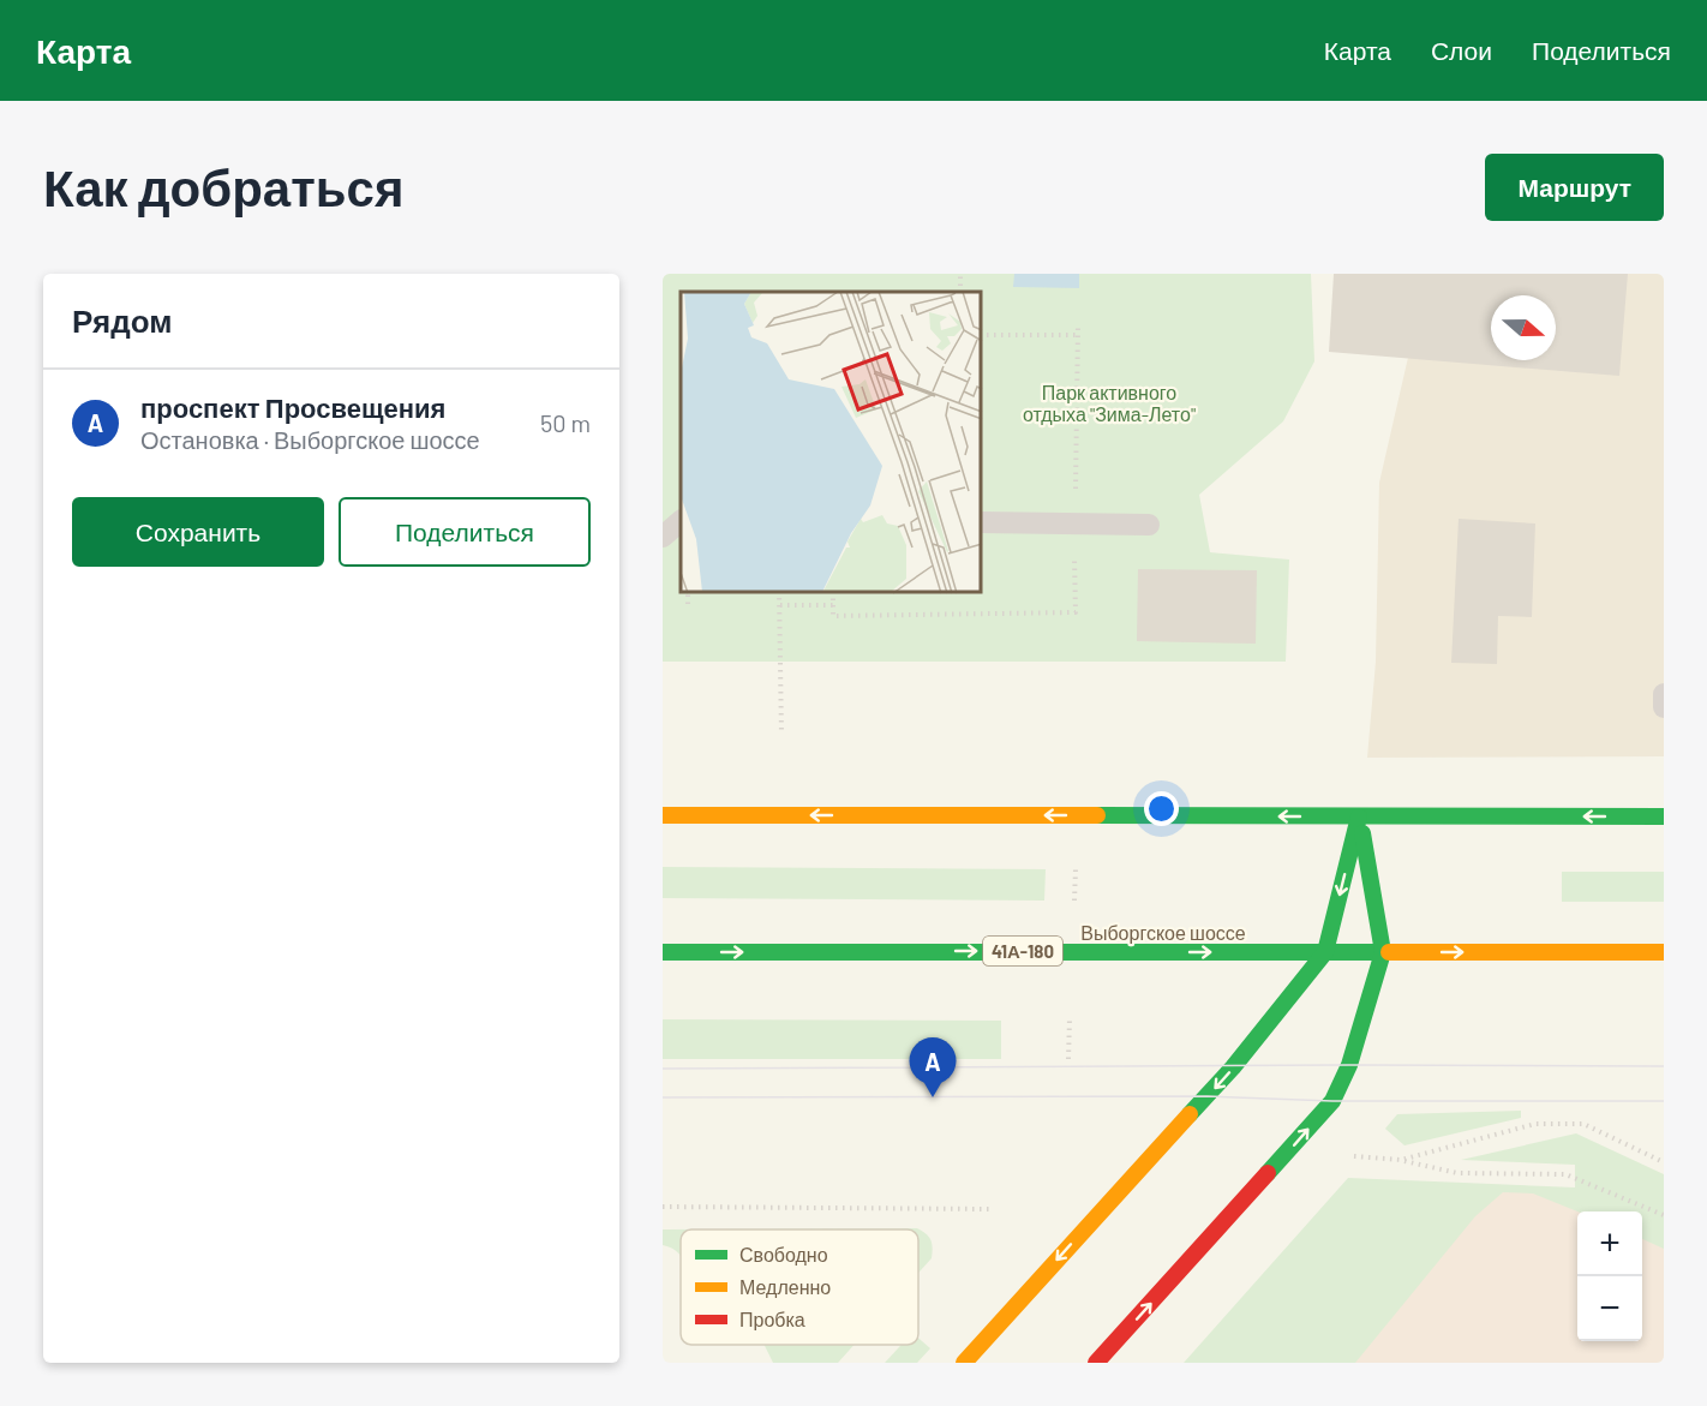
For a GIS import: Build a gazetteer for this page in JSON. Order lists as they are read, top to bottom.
{
  "streets": {
    "main road": ["Выборгское шоссе", "41А-180"]
  },
  "parks": ["Парк активного отдыха \"Зима-Лето\""],
  "legend": ["Свободно", "Медленно", "Пробка"],
  "north": "right",
  "page": {
    "header": "Карта",
    "nav": ["Карта", "Слои", "Поделиться"],
    "buttons": [
      "Маршрут",
      ["Сохранить", "Поделиться"]
    ],
    "title": "Как добраться",
    "heading": "Рядом",
    "list": [
      {
        "mark": "A",
        "name": "проспект Просвещения",
        "note": "Остановка · Выборгское шоссе",
        "value": "50 m"
      }
    ],
    "pins": "A",
    "map_buttons": ["+", "−"]
  }
}
